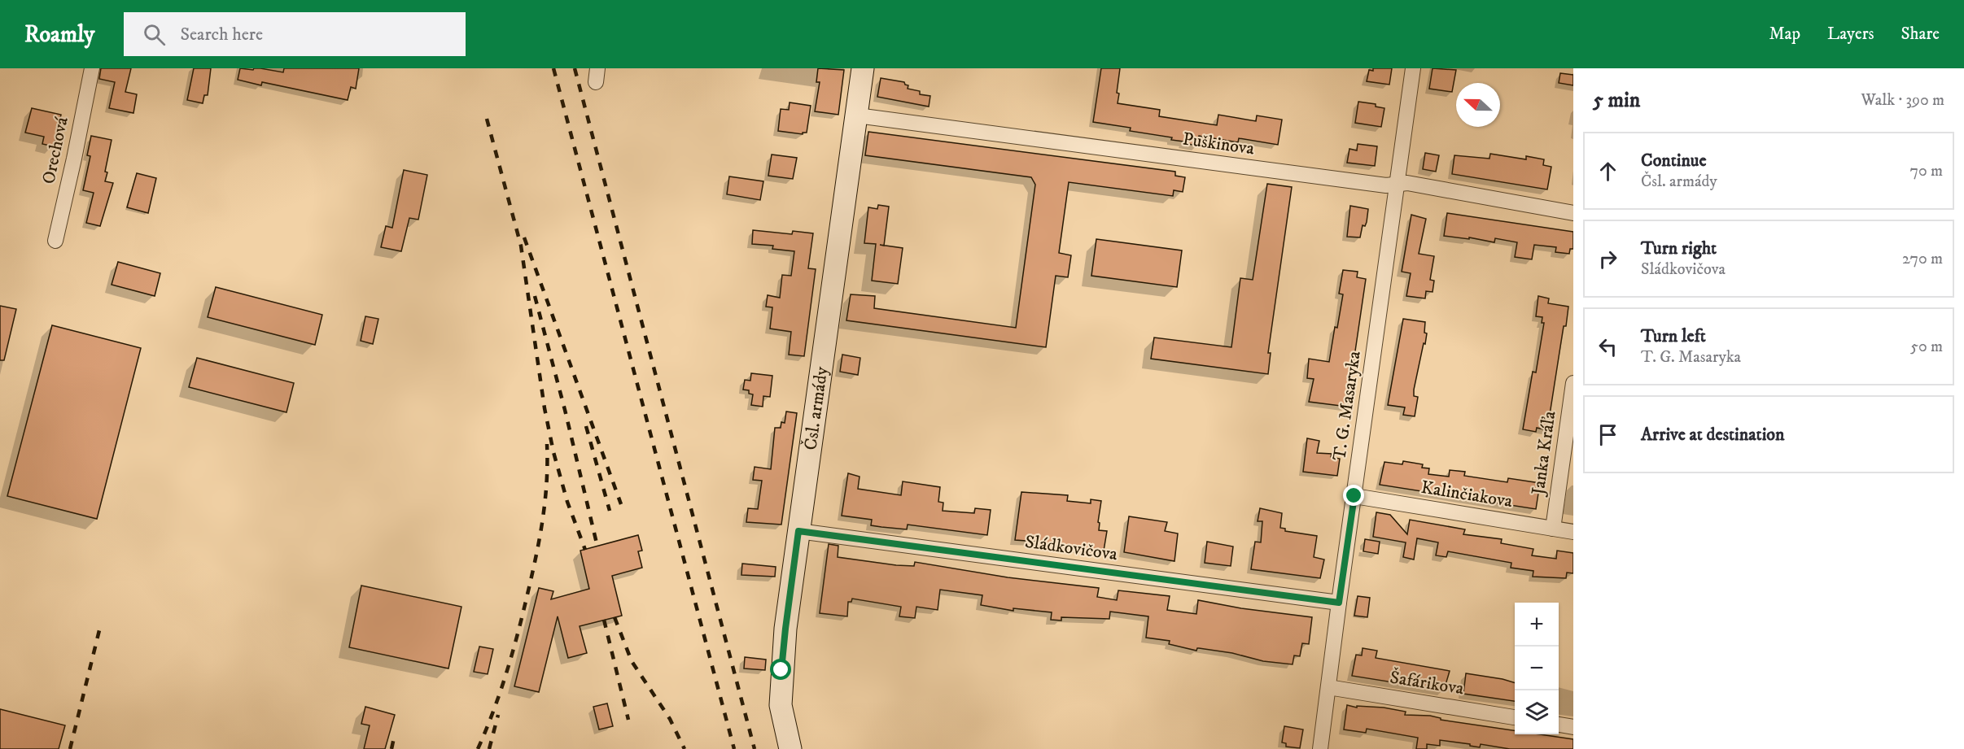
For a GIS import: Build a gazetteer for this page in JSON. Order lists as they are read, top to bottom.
{
  "streets": {
    "street": [
      "Puškinova",
      "Orechová",
      "T. G. Masaryka",
      "Čsl. armády",
      "Janka Kráľa",
      "Kalinčiakova",
      "Sládkovičova",
      "Šafárikova"
    ]
  },
  "crossings": [
    ["Puškinova", "T. G. Masaryka"],
    ["Puškinova", "Čsl. armády"],
    ["T. G. Masaryka", "Kalinčiakova"],
    ["T. G. Masaryka", "Sládkovičova"],
    ["T. G. Masaryka", "Šafárikova"],
    ["Čsl. armády", "Sládkovičova"],
    ["Janka Kráľa", "Kalinčiakova"]
  ],
  "north": "left",
  "page": {
    "header": "Roamly",
    "search": "Search here",
    "nav": ["Map", "Layers", "Share"],
    "heading": ["5 min", "Walk · 390 m"],
    "list": [
      ["Continue", "Čsl. armády", "70 m"],
      ["Turn right", "Sládkovičova", "270 m"],
      ["Turn left", "T. G. Masaryka", "50 m"],
      "Arrive at destination"
    ],
    "map_buttons": ["+", "−"]
  }
}
